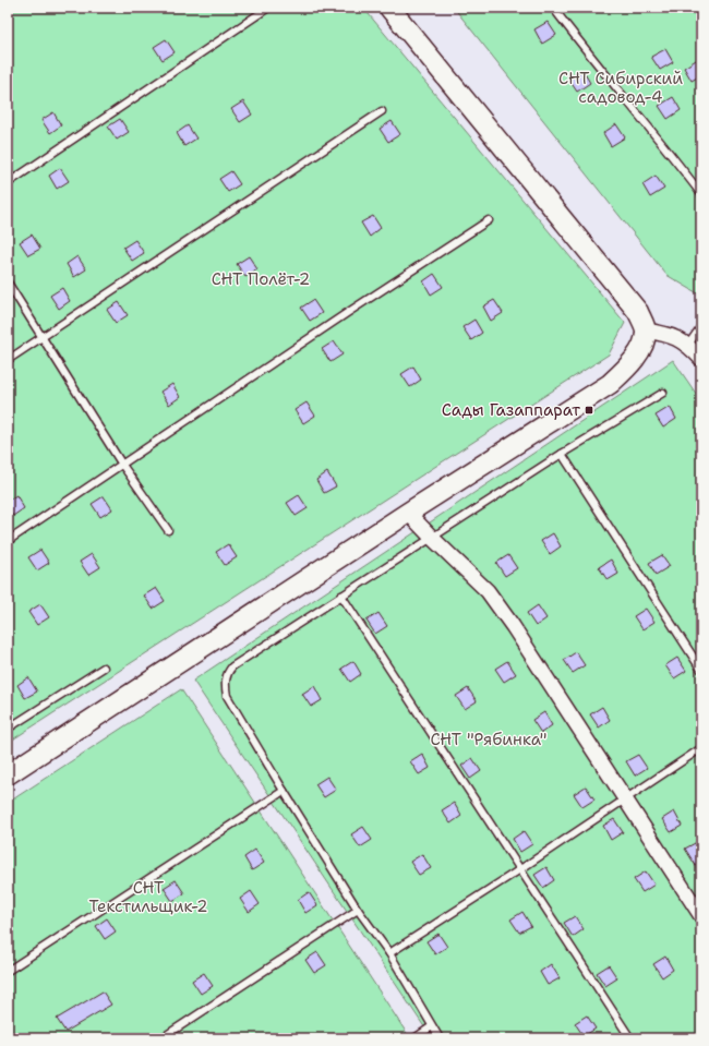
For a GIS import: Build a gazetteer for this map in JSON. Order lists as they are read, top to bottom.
{
  "parks": [
    "СНТ Сибирский садовод-4",
    "СНТ Полёт-2",
    "СНТ \"Рябинка\"",
    "СНТ Текстильщик-2"
  ],
  "places": {
    "transit": ["Сады Газаппарат"]
  }
}
